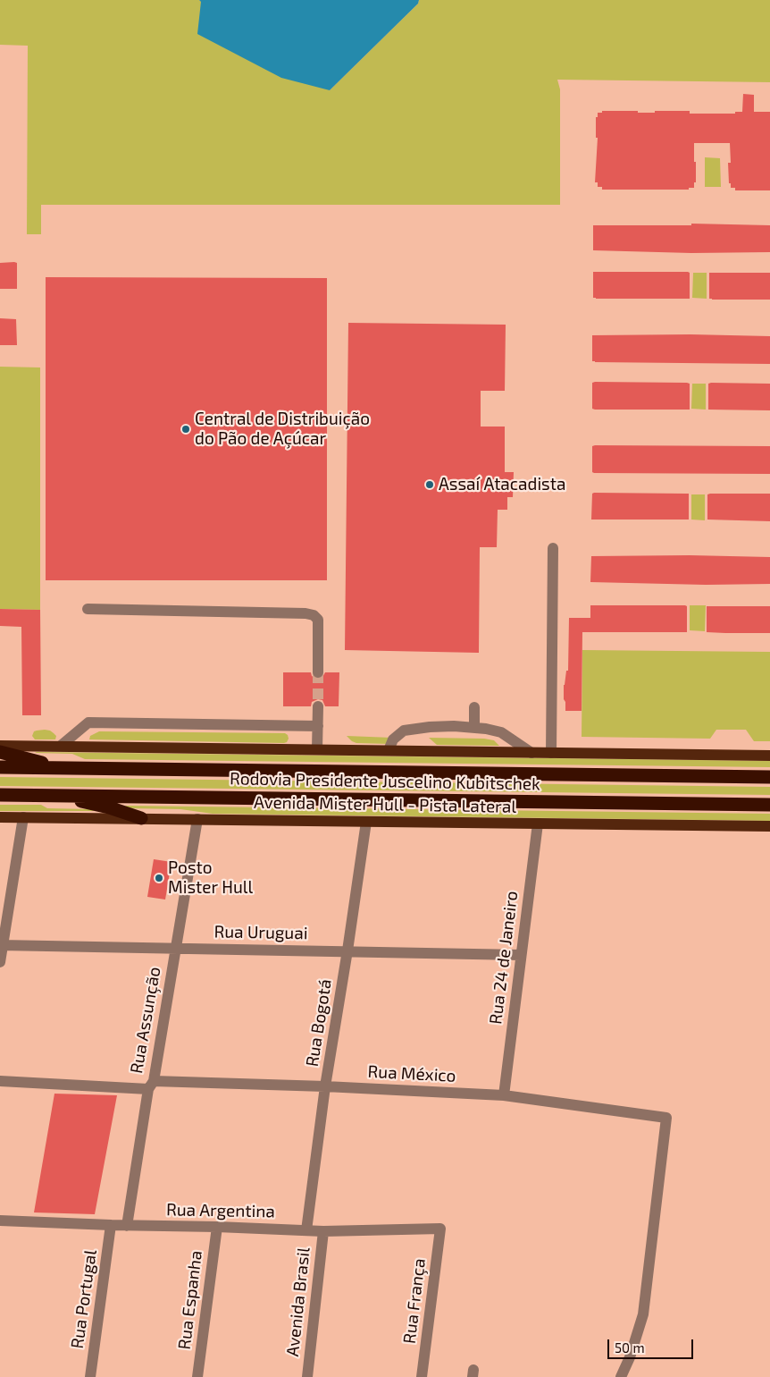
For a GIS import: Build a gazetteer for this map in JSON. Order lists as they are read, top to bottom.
{
  "streets": {
    "highway": ["Rodovia Presidente Juscelino Kubitschek"],
    "main road": ["Avenida Mister Hull - Pista Lateral"],
    "street": [
      "Rua Uruguai",
      "Rua 24 de Janeiro",
      "Rua Assunção",
      "Rua Bogotá",
      "Rua México",
      "Rua Argentina",
      "Rua Portugal",
      "Rua Espanha",
      "Rua França",
      "Avenida Brasil"
    ]
  },
  "crossings": [
    ["Avenida Mister Hull - Pista Lateral", "Rua 24 de Janeiro"],
    ["Avenida Mister Hull - Pista Lateral", "Rua Assunção"],
    ["Avenida Mister Hull - Pista Lateral", "Rua Bogotá"],
    ["Rua Uruguai", "Rua 24 de Janeiro"],
    ["Rua Uruguai", "Rua Assunção"],
    ["Rua Uruguai", "Rua Bogotá"],
    ["Rua 24 de Janeiro", "Rua México"],
    ["Rua Assunção", "Rua México"],
    ["Rua Assunção", "Rua Argentina"],
    ["Rua Bogotá", "Rua México"],
    ["Rua Bogotá", "Rua Argentina"],
    ["Rua Argentina", "Rua Portugal"],
    ["Rua Argentina", "Rua Espanha"],
    ["Rua Argentina", "Rua França"],
    ["Rua Argentina", "Avenida Brasil"]
  ],
  "places": ["Central de Distribuição do Pão de Açúcar", "Assaí Atacadista", "Posto Mister Hull"],
  "scale_bar": "50 m"
}
